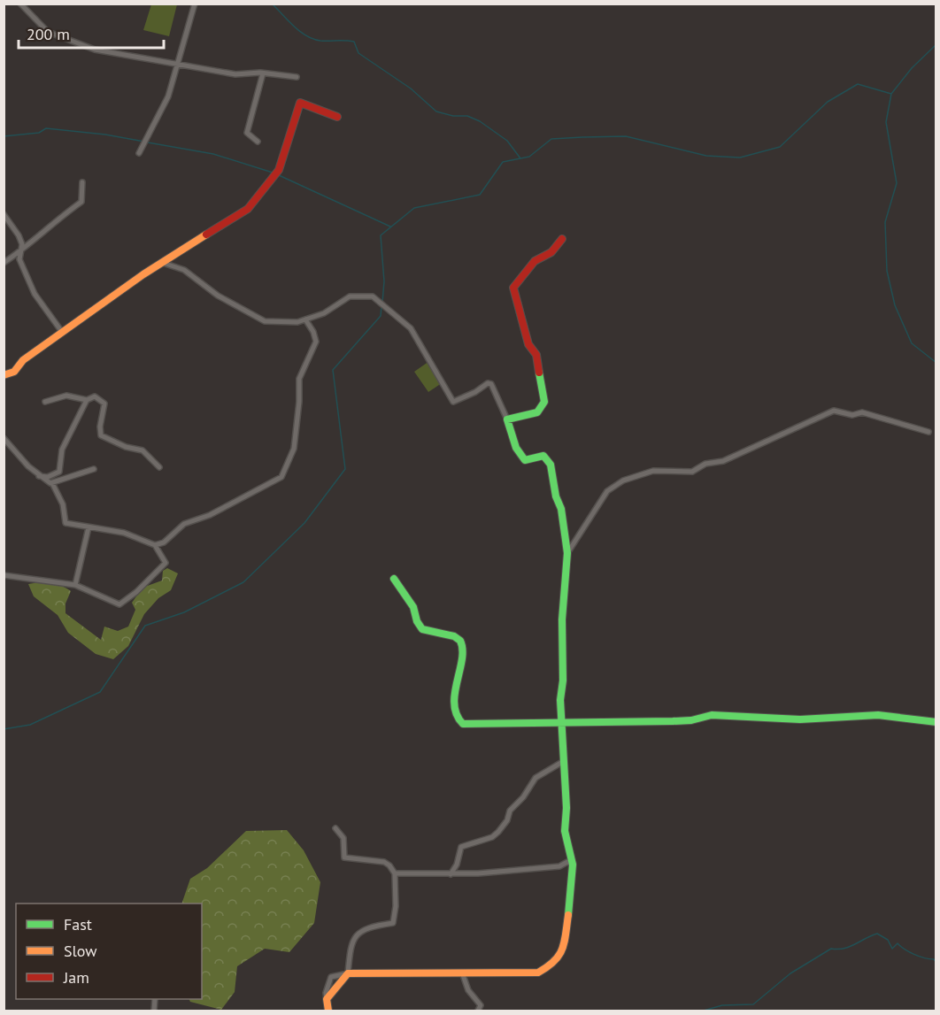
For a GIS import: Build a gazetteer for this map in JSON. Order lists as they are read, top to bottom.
{
  "legend": ["Fast", "Slow", "Jam"],
  "scale_bar": "200 m"
}
